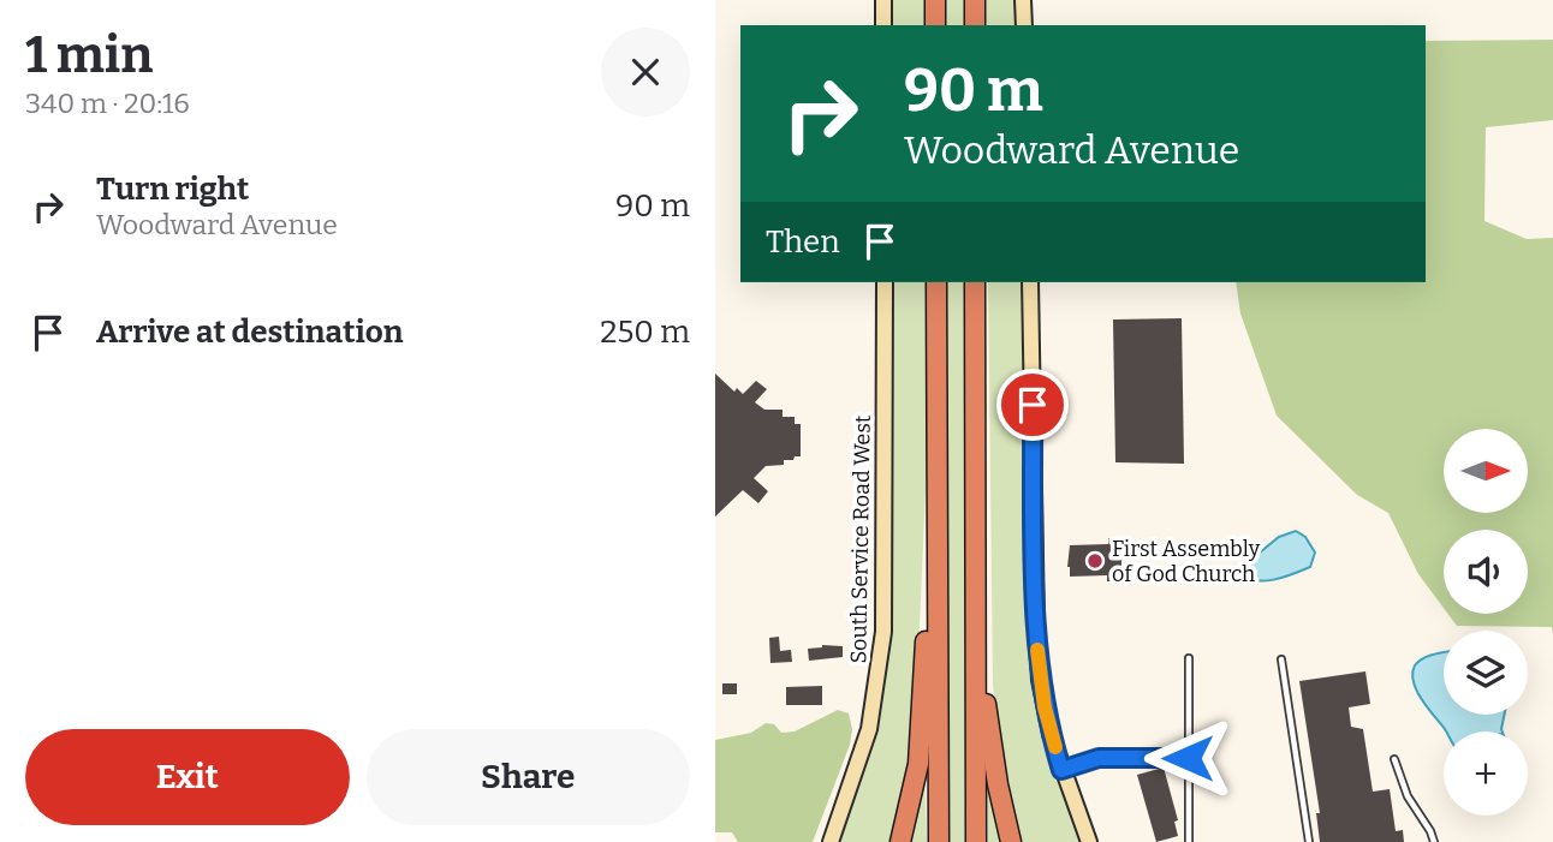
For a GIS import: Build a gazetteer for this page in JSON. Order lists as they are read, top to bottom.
{
  "streets": {
    "main road": ["South Service Road West"]
  },
  "places": ["First Assembly of God Church"],
  "north": "right",
  "page": {
    "heading": ["1 min", "340 m · 20:16"],
    "turn": ["90 m", "Woodward Avenue"],
    "list": [
      {
        "name": "Turn right",
        "note": "Woodward Avenue",
        "value": "90 m"
      },
      {
        "name": "Arrive at destination",
        "value": "250 m"
      }
    ],
    "then": "Then",
    "map_buttons": "+",
    "buttons": ["Exit", "Share"]
  }
}
